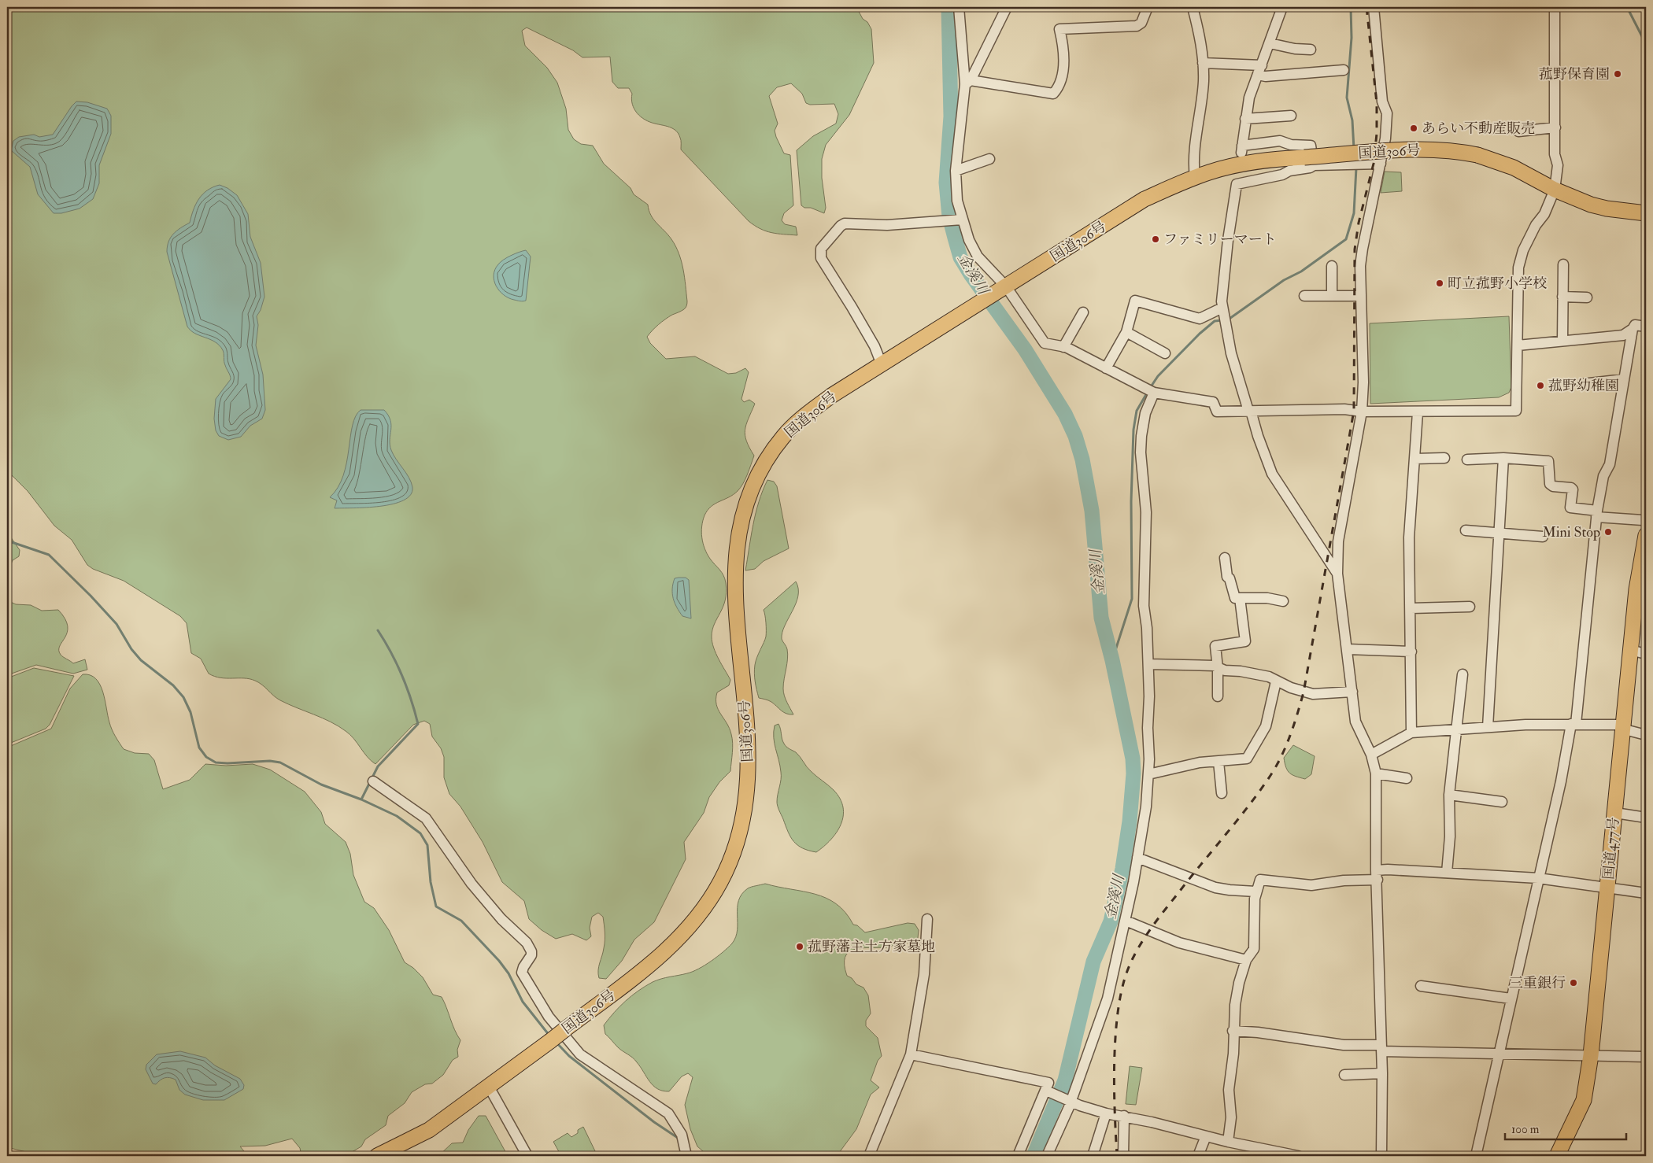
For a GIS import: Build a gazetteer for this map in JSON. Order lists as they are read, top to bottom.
{
  "streets": {
    "highway": ["国道306号", "国道477号"]
  },
  "water": ["金溪川"],
  "places": [
    "菰野保育園",
    "あらい不動産販売",
    "ファミリーマート",
    "町立菰野小学校",
    "菰野幼稚園",
    "Mini Stop",
    "菰野藩主土方家墓地",
    "三重銀行"
  ],
  "scale_bar": "100 m"
}
